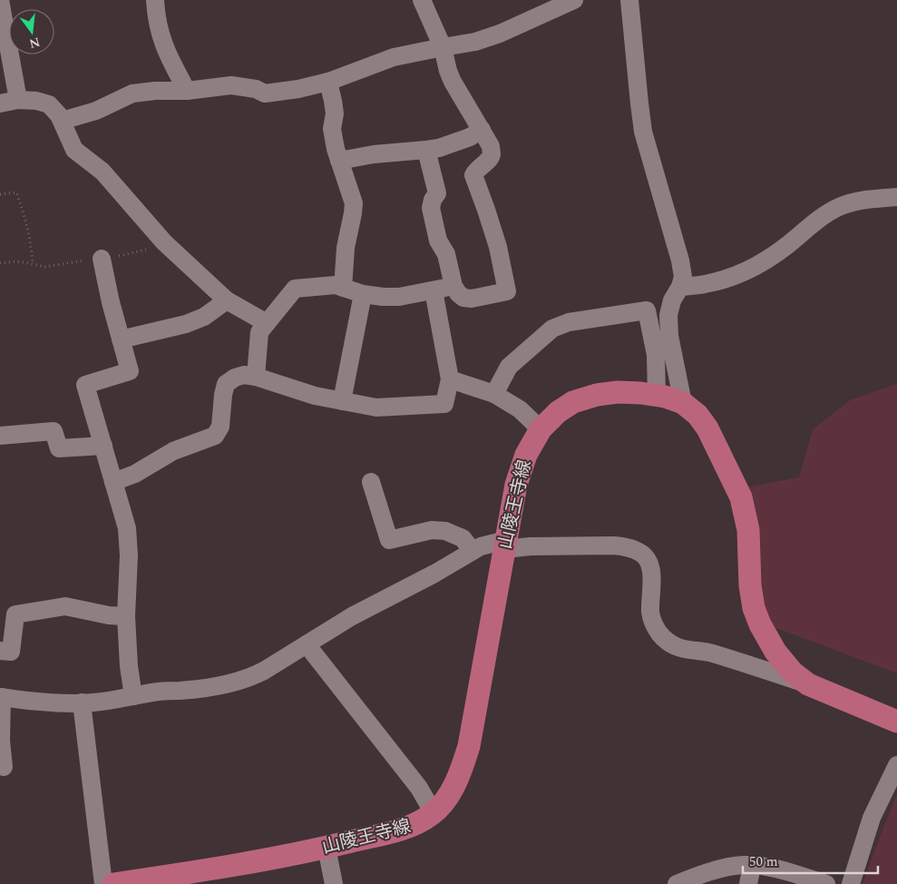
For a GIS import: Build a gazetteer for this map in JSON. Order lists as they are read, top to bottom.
{
  "streets": {
    "main road": ["山陵王寺線"]
  },
  "scale_bar": "50 m",
  "north": "bottom"
}
